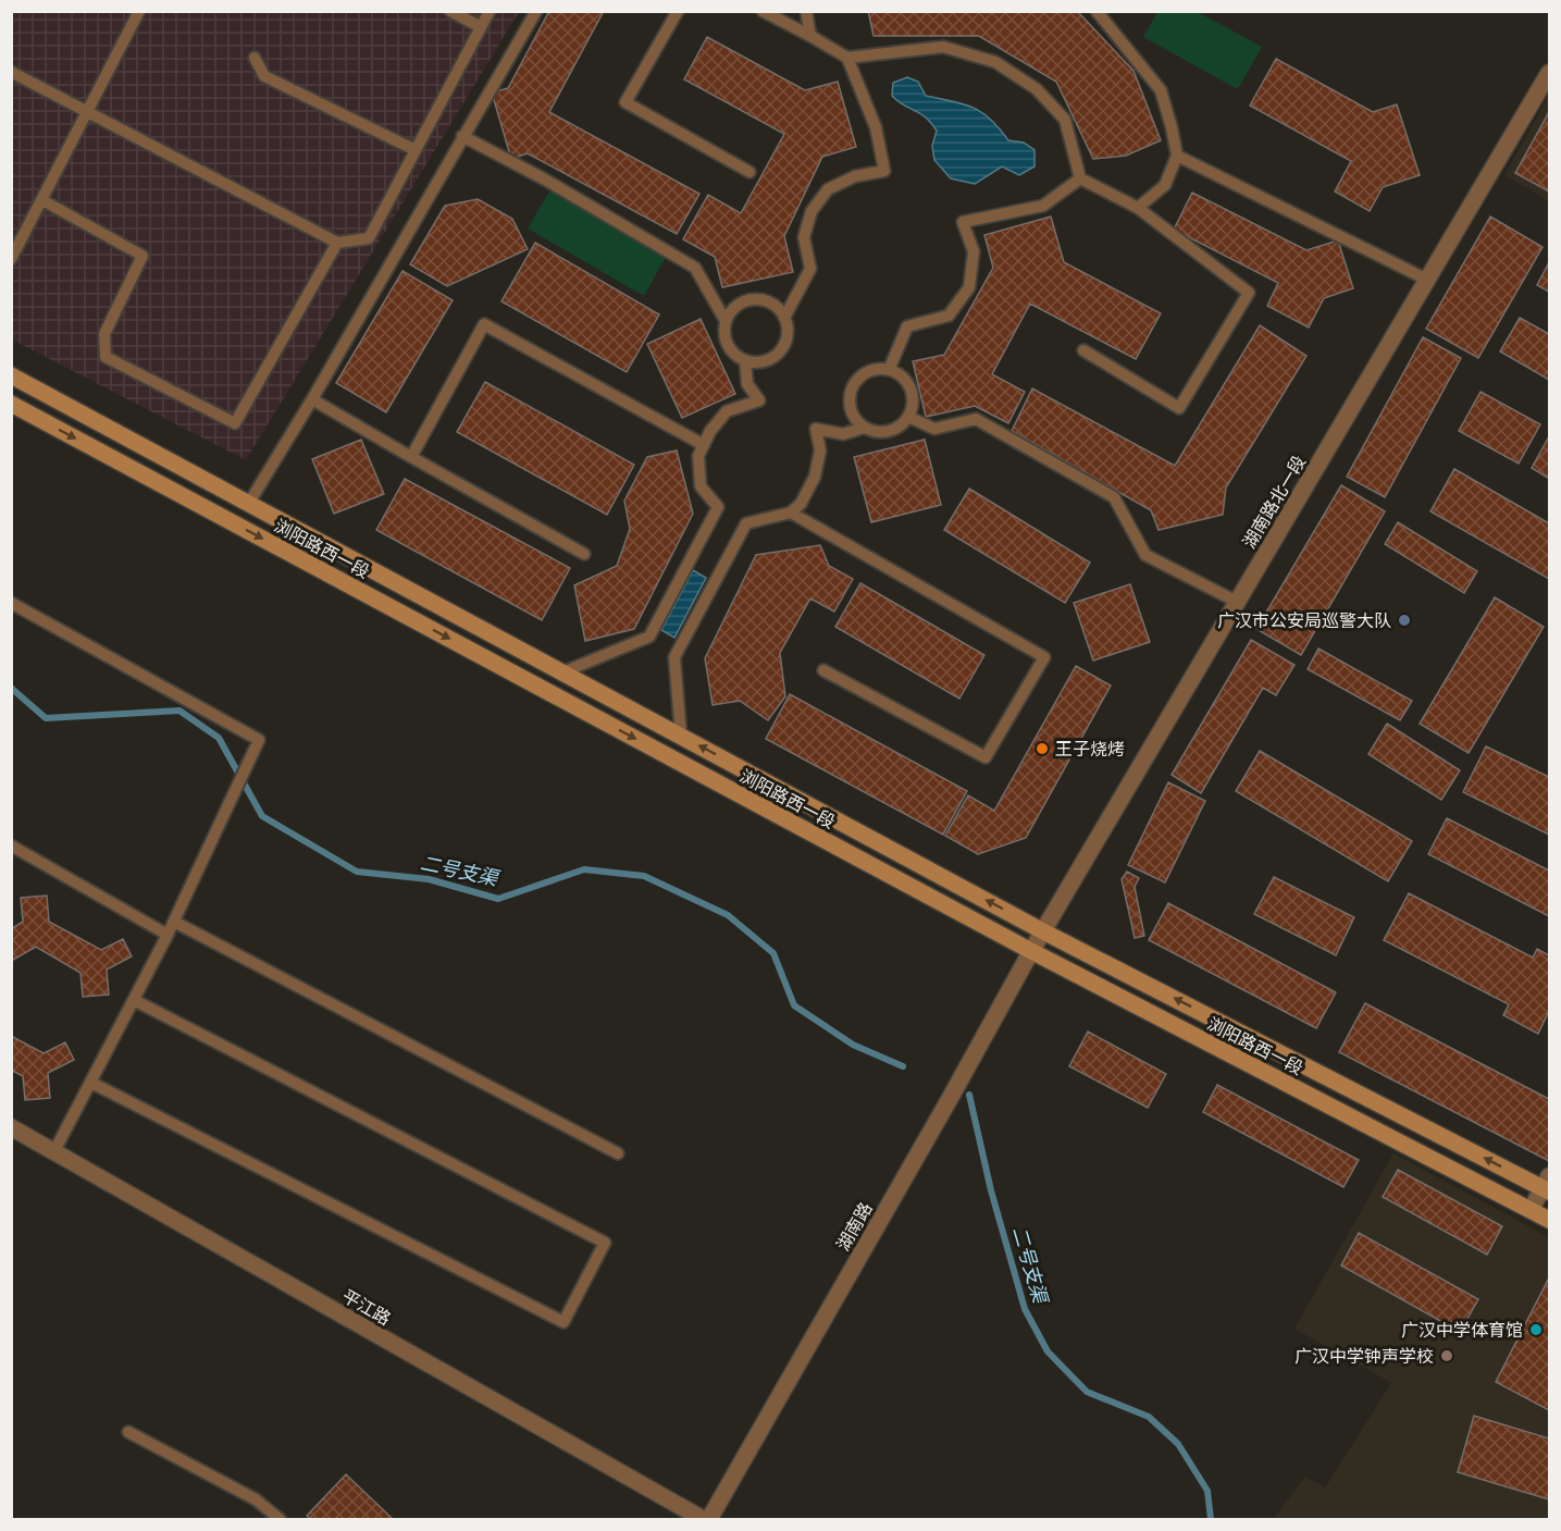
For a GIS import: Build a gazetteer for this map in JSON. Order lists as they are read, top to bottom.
{
  "streets": {
    "street": [
      "湖南路北一段",
      "浏阳路西一段",
      "湖南路",
      "平江路"
    ]
  },
  "crossings": [
    ["湖南路北一段", "浏阳路西一段"],
    ["湖南路北一段", "湖南路"],
    ["浏阳路西一段", "湖南路"]
  ],
  "water": ["二号支渠"],
  "places": [
    "广汉市公安局巡警大队",
    "王子烧烤",
    "广汉中学体育馆",
    "广汉中学钟声学校"
  ]
}
